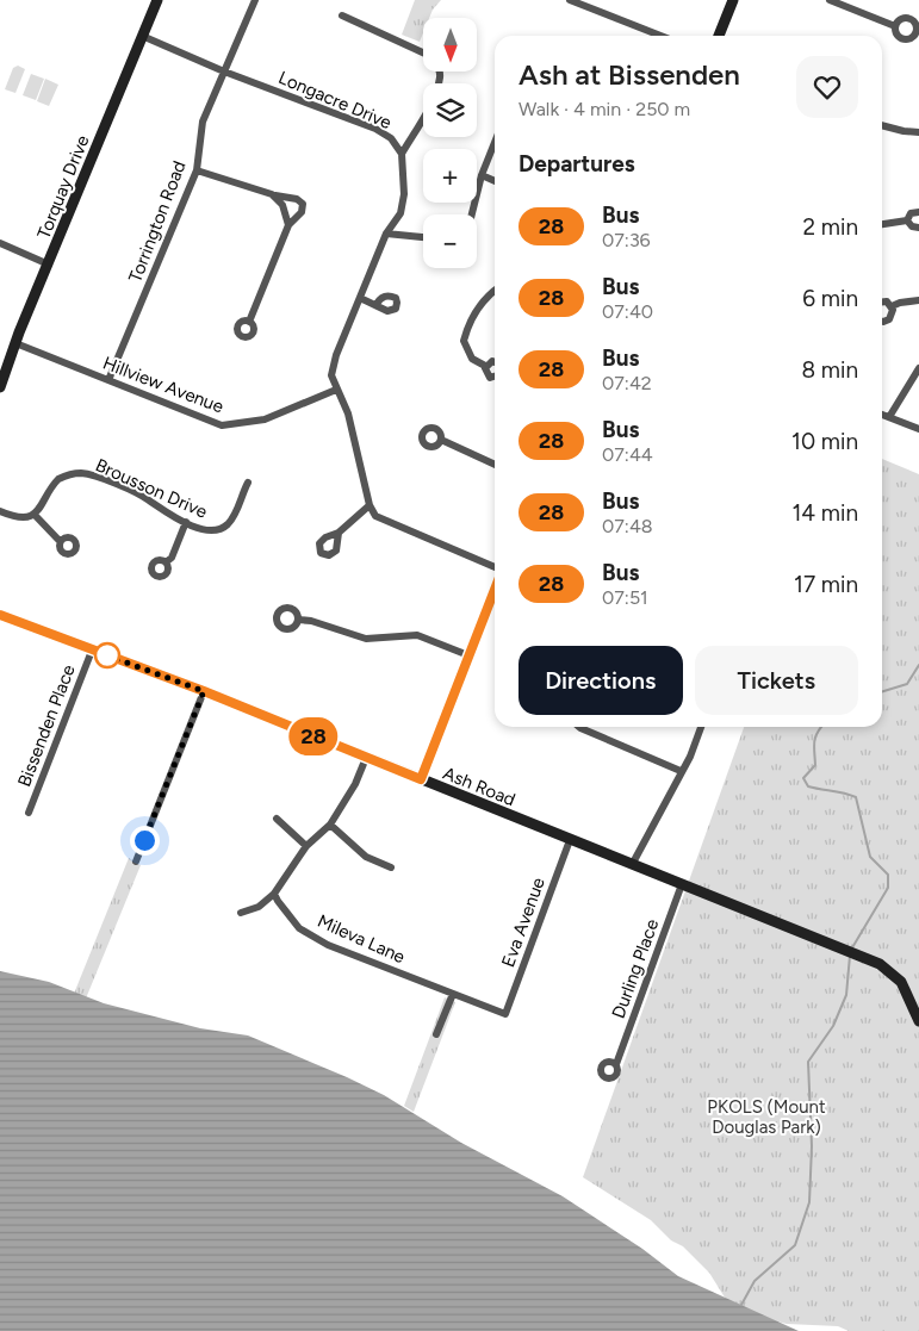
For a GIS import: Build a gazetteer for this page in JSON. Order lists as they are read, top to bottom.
{
  "streets": {
    "main road": ["Torquay Drive", "Ash Road"],
    "street": [
      "Longacre Drive",
      "Torrington Road",
      "Hillview Avenue",
      "Brousson Drive",
      "Bissenden Place",
      "Eva Avenue",
      "Mileva Lane",
      "Durling Place"
    ]
  },
  "crossings": [
    ["Longacre Drive", "Torquay Drive"],
    ["Longacre Drive", "Torrington Road"],
    ["Longacre Drive", "Hillview Avenue"],
    ["Torquay Drive", "Hillview Avenue"],
    ["Torrington Road", "Hillview Avenue"],
    ["Bissenden Place", "Ash Road"],
    ["Ash Road", "Eva Avenue"],
    ["Ash Road", "Durling Place"],
    ["Eva Avenue", "Mileva Lane"]
  ],
  "parks": ["PKOLS (Mount Douglas Park)"],
  "lines": ["bus line 28"],
  "north": "bottom",
  "page": {
    "on_map": "28",
    "map_buttons": ["+", "−"],
    "heading": [
      ["Ash at Bissenden", "Walk · 4 min · 250 m"],
      "Departures"
    ],
    "list": [
      {
        "mark": "28",
        "name": "Bus",
        "note": "07:36",
        "value": "2 min"
      },
      {
        "mark": "28",
        "name": "Bus",
        "note": "07:40",
        "value": "6 min"
      },
      {
        "mark": "28",
        "name": "Bus",
        "note": "07:42",
        "value": "8 min"
      },
      {
        "mark": "28",
        "name": "Bus",
        "note": "07:44",
        "value": "10 min"
      },
      {
        "mark": "28",
        "name": "Bus",
        "note": "07:48",
        "value": "14 min"
      },
      {
        "mark": "28",
        "name": "Bus",
        "note": "07:51",
        "value": "17 min"
      }
    ],
    "buttons": ["Directions", "Tickets"]
  }
}
